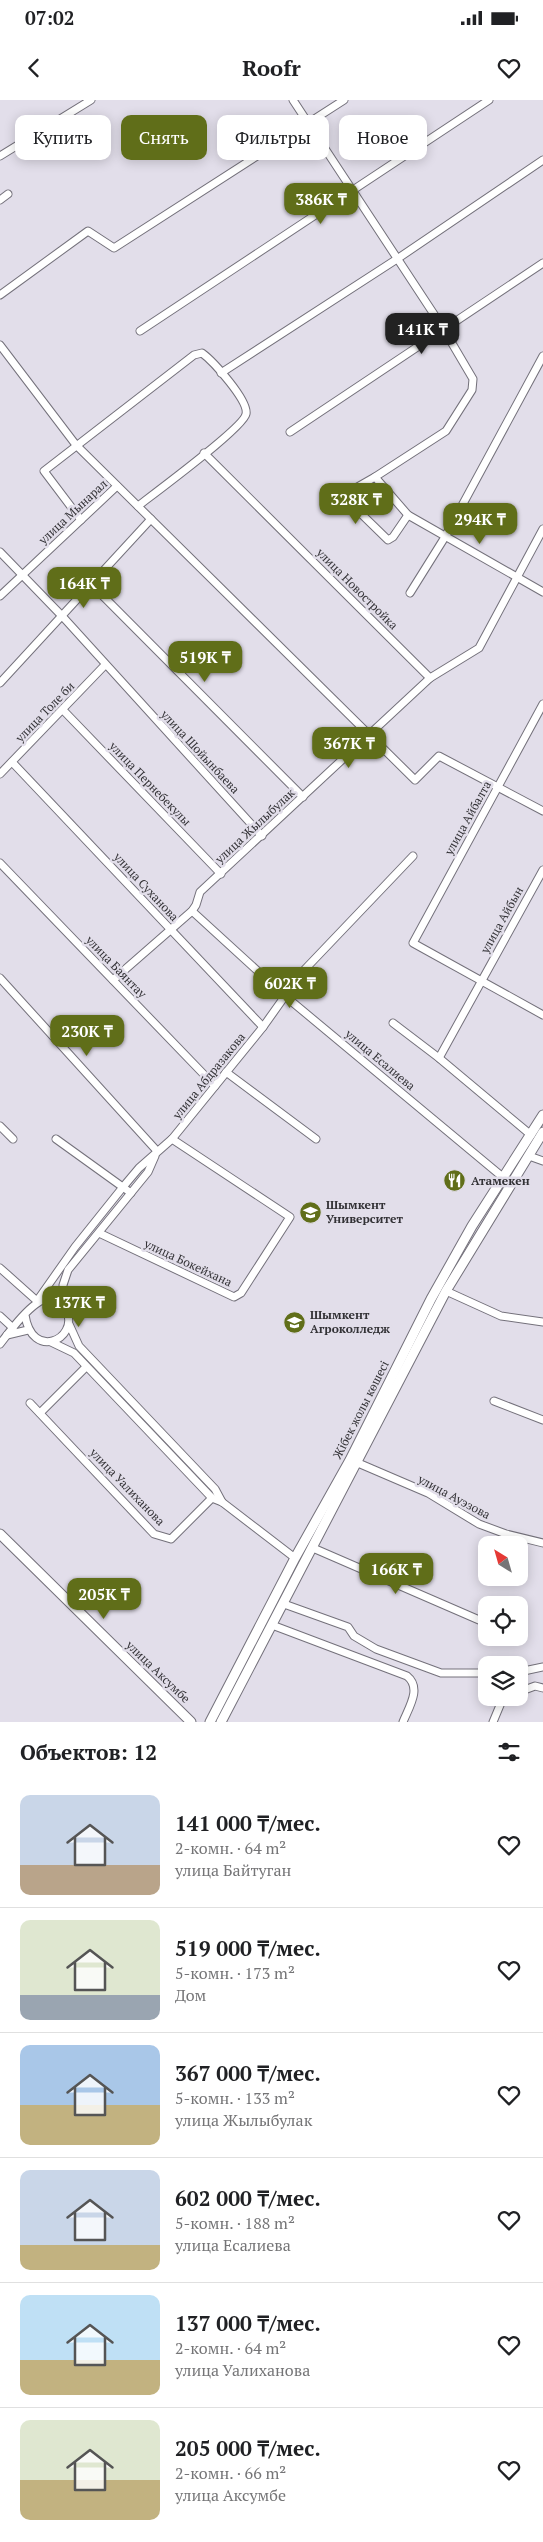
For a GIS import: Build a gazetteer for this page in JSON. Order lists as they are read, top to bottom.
{
  "streets": {
    "main road": ["Жібек жолы көшесі", "улица Аксумбе"],
    "street": [
      "улица Мынарал",
      "улица Новостройка",
      "улица Толе би",
      "улица Шойынбаева",
      "улица Пернебекулы",
      "улица Айбалта",
      "улица Жылыбулак",
      "улица Суханова",
      "улица Айбын",
      "улица Баянтау",
      "улица Есалиева",
      "улица Абдразакова",
      "улица Бокейхана",
      "улица Уалиханова",
      "улица Ауэзова"
    ]
  },
  "crossings": [
    ["улица Мынарал", "улица Шойынбаева"],
    ["улица Новостройка", "улица Жылыбулак"],
    ["улица Толе би", "улица Шойынбаева"],
    ["улица Толе би", "улица Пернебекулы"],
    ["улица Толе би", "улица Суханова"],
    ["улица Шойынбаева", "улица Жылыбулак"],
    ["улица Пернебекулы", "улица Жылыбулак"],
    ["улица Айбалта", "улица Айбын"],
    ["улица Жылыбулак", "улица Суханова"],
    ["улица Жылыбулак", "улица Баянтау"],
    ["улица Жылыбулак", "улица Есалиева"],
    ["улица Суханова", "улица Абдразакова"],
    ["улица Баянтау", "улица Абдразакова"],
    ["улица Есалиева", "улица Абдразакова"],
    ["улица Есалиева", "Жібек жолы көшесі"],
    ["улица Абдразакова", "улица Бокейхана"],
    ["Жібек жолы көшесі", "улица Ауэзова"]
  ],
  "places": {
    "restaurant": ["Атамекен"],
    "school or university": ["Шымкент Университет", "Шымкент Агроколледж"]
  },
  "north": "top left",
  "page": {
    "status": "07:02",
    "header": "Roofr",
    "chip": [
      "Купить",
      "Снять",
      "Фильтры",
      "Новое"
    ],
    "price": [
      "386K ₸",
      "141K ₸",
      "328K ₸",
      "294K ₸",
      "164K ₸",
      "519K ₸",
      "367K ₸",
      "602K ₸",
      "230K ₸",
      "137K ₸",
      "166K ₸",
      "205K ₸"
    ],
    "heading": "Объектов: 12",
    "list": [
      {
        "name": "141 000 ₸/мес.",
        "note": "2-комн. · 64 m² · улица Байтуган"
      },
      {
        "name": "519 000 ₸/мес.",
        "note": "5-комн. · 173 m² · Дом"
      },
      {
        "name": "367 000 ₸/мес.",
        "note": "5-комн. · 133 m² · улица Жылыбулак"
      },
      {
        "name": "602 000 ₸/мес.",
        "note": "5-комн. · 188 m² · улица Есалиева"
      },
      {
        "name": "137 000 ₸/мес.",
        "note": "2-комн. · 64 m² · улица Уалиханова"
      },
      {
        "name": "205 000 ₸/мес.",
        "note": "2-комн. · 66 m² · улица Аксумбе"
      }
    ]
  }
}
